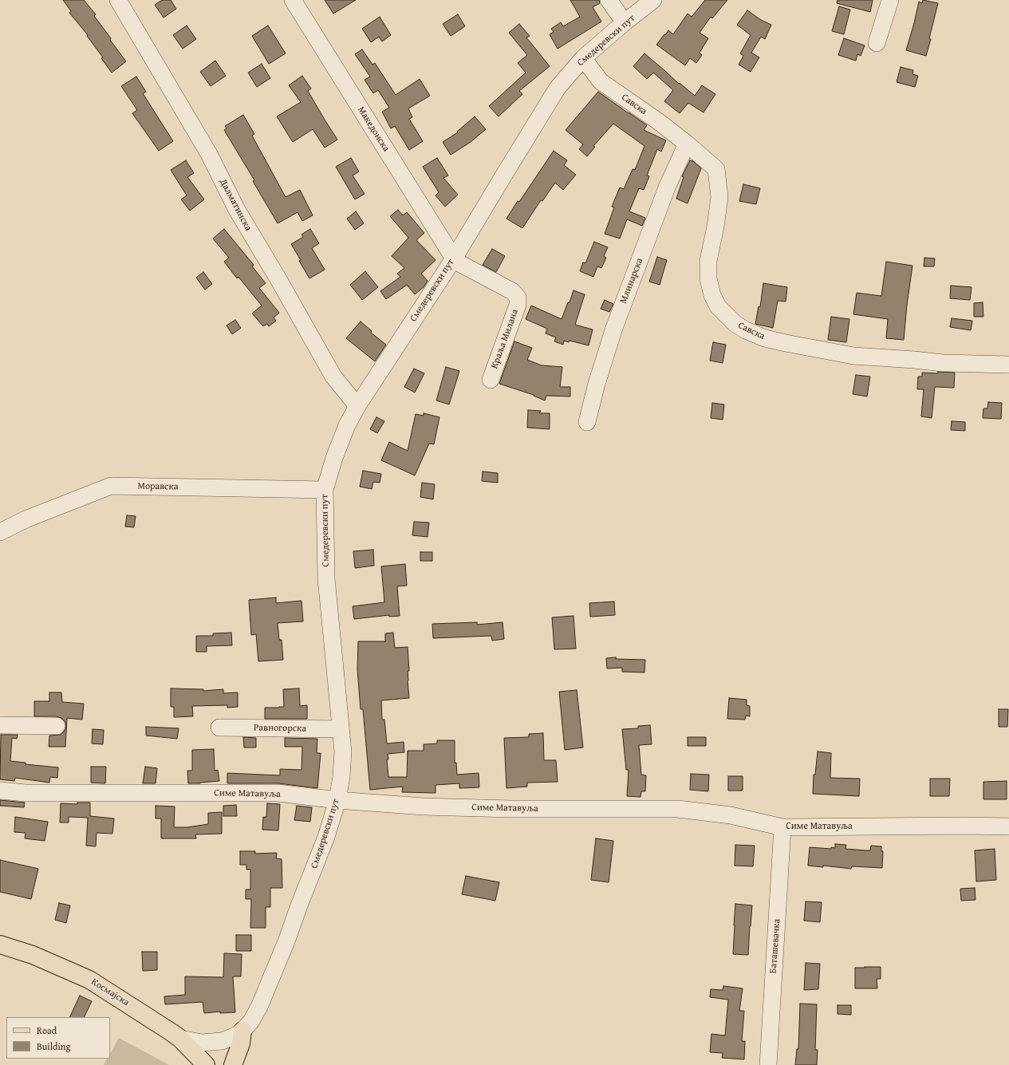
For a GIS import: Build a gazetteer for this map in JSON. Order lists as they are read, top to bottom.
{
  "streets": {
    "main road": ["Космајска"],
    "street": [
      "Смедеревски пут",
      "Савска",
      "Македонска",
      "Далматинска",
      "Млинарска",
      "Краља Милана",
      "Моравска",
      "Равногорска",
      "Симе Матавуља",
      "Баташевачка"
    ]
  },
  "crossings": [
    ["Смедеревски пут", "Савска"],
    ["Смедеревски пут", "Македонска"],
    ["Смедеревски пут", "Далматинска"],
    ["Смедеревски пут", "Краља Милана"],
    ["Смедеревски пут", "Моравска"],
    ["Смедеревски пут", "Равногорска"],
    ["Смедеревски пут", "Симе Матавуља"],
    ["Савска", "Млинарска"],
    ["Македонска", "Краља Милана"],
    ["Симе Матавуља", "Баташевачка"]
  ],
  "legend": ["Road", "Building"]
}
